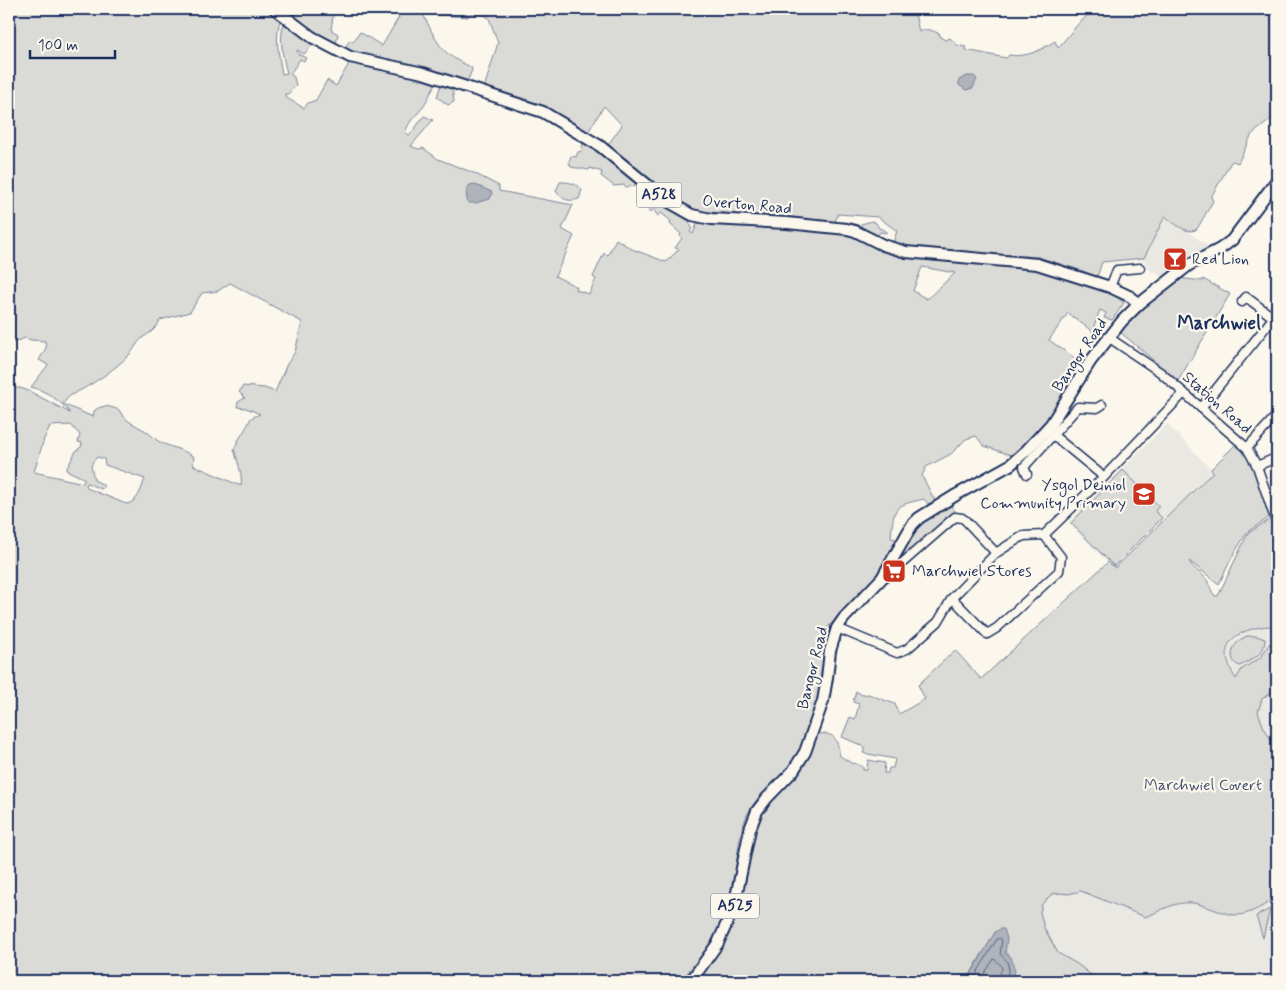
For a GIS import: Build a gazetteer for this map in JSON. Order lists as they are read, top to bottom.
{
  "streets": {
    "main road": [
      "A528",
      "Overton Road",
      "Bangor Road",
      "A525"
    ],
    "street": ["Station Road"]
  },
  "crossings": [
    ["Overton Road", "Bangor Road"],
    ["Overton Road", "A525"],
    ["Bangor Road", "Station Road"],
    ["Bangor Road", "A525"]
  ],
  "districts": ["Marchwiel"],
  "parks": ["Marchwiel Covert"],
  "places": {
    "bar": ["Red Lion"],
    "school or university": ["Ysgol Deiniol Community Primary"],
    "supermarket": ["Marchwiel Stores"]
  },
  "scale_bar": "100 m"
}
